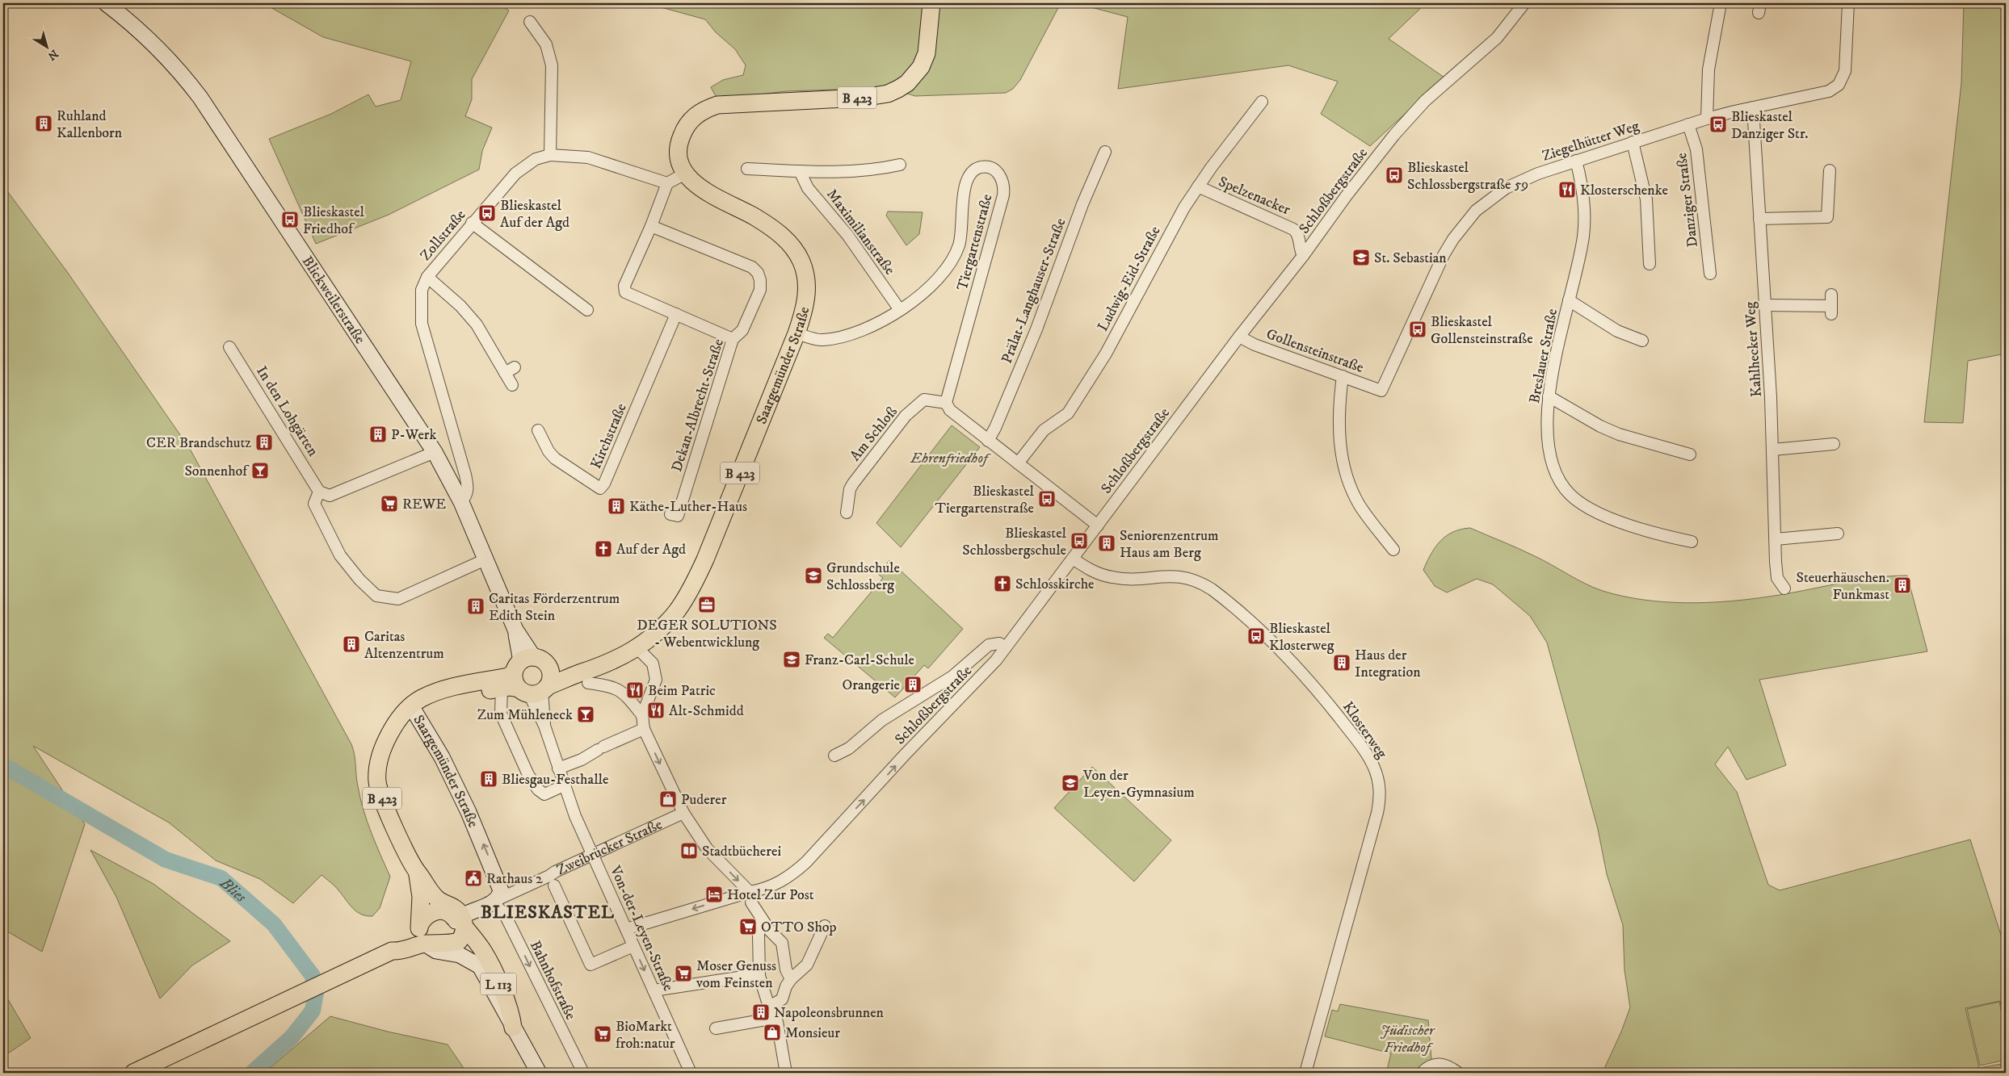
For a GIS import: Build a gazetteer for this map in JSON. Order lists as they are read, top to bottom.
{
  "streets": {
    "main road": ["B 423", "Saargemünder Straße", "L 113"],
    "street": [
      "Ziegelhütter Weg",
      "Schloßbergstraße",
      "Spelzenacker",
      "Danziger Straße",
      "Maximilianstraße",
      "Zollstraße",
      "Tiergartenstraße",
      "Ludwig-Eid-Straße",
      "Prälat-Langhauser-Straße",
      "Blickweilerstraße",
      "Kahlhecker Weg",
      "Gollensteinstraße",
      "Breslauer Straße",
      "Dekan-Albrecht-Straße",
      "In den Lohgärten",
      "Am Schloß",
      "Kirchstraße",
      "Klosterweg",
      "Zweibrücker Straße",
      "Von-der-Leyen-Straße",
      "Bahnhofstraße"
    ]
  },
  "crossings": [
    ["B 423", "Saargemünder Straße"],
    ["B 423", "L 113"],
    ["Ziegelhütter Weg", "Danziger Straße"],
    ["Ziegelhütter Weg", "Kahlhecker Weg"],
    ["Ziegelhütter Weg", "Gollensteinstraße"],
    ["Ziegelhütter Weg", "Breslauer Straße"],
    ["Schloßbergstraße", "Spelzenacker"],
    ["Schloßbergstraße", "Gollensteinstraße"],
    ["Schloßbergstraße", "Klosterweg"],
    ["Schloßbergstraße", "Von-der-Leyen-Straße"],
    ["Spelzenacker", "Ludwig-Eid-Straße"],
    ["Maximilianstraße", "Tiergartenstraße"],
    ["Zollstraße", "Blickweilerstraße"],
    ["Tiergartenstraße", "Saargemünder Straße"],
    ["Tiergartenstraße", "Am Schloß"],
    ["Blickweilerstraße", "Saargemünder Straße"],
    ["Saargemünder Straße", "Von-der-Leyen-Straße"],
    ["Zweibrücker Straße", "Von-der-Leyen-Straße"],
    ["Zweibrücker Straße", "Bahnhofstraße"]
  ],
  "districts": ["BLIESKASTEL"],
  "water": ["Blies"],
  "parks": ["Ehrenfriedhof", "Jüdischer Friedhof"],
  "places": {
    "building": [
      "Ruhland Kallenborn",
      "P-Werk",
      "CER Brandschutz",
      "Käthe-Luther-Haus",
      "Seniorenzentrum Haus am Berg",
      "Steuerhäuschen. Funkmast",
      "Caritas Förderzentrum Edith Stein",
      "Caritas Altenzentrum",
      "Haus der Integration",
      "Orangerie",
      "Bliesgau-Festhalle",
      "Napoleonsbrunnen"
    ],
    "bus stop": [
      "Blieskastel Danziger Str.",
      "Blieskastel Schlossbergstraße 59",
      "Blieskastel Auf der Agd",
      "Blieskastel Friedhof",
      "Blieskastel Gollensteinstraße",
      "Blieskastel Tiergartenstraße",
      "Blieskastel Schlossbergschule",
      "Blieskastel Klosterweg"
    ],
    "restaurant": ["Klosterschenke", "Beim Patric", "Alt-Schmidd"],
    "school or university": [
      "St. Sebastian",
      "Grundschule Schlossberg",
      "Franz-Carl-Schule",
      "Von der Leyen-Gymnasium"
    ],
    "bar": ["Sonnenhof", "Zum Mühleneck"],
    "supermarket": [
      "REWE",
      "OTTO Shop",
      "Moser Genuss vom Feinsten",
      "BioMarkt froh:natur"
    ],
    "church": ["Auf der Agd", "Schlosskirche"],
    "office": ["DEGER SOLUTIONS - Webentwicklung"],
    "shop": ["Puderer", "Monsieur"],
    "library": ["Stadtbücherei"],
    "public building": ["Rathaus 2"],
    "hotel": ["Hotel Zur Post"]
  },
  "north": "bottom right"
}
